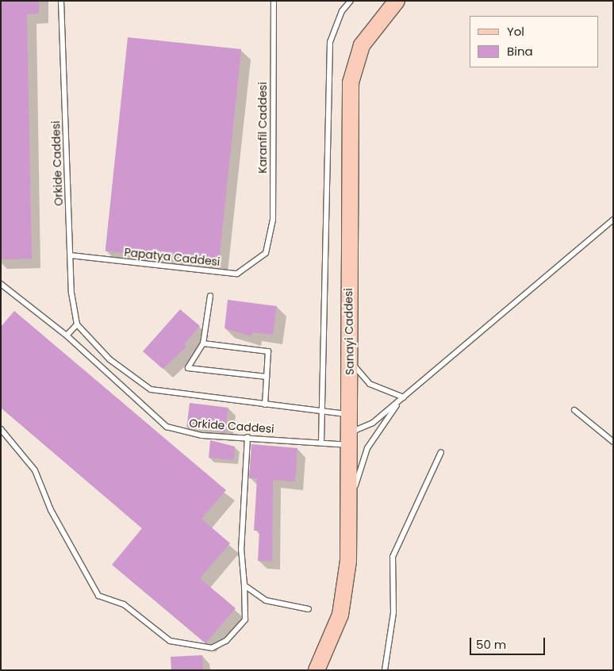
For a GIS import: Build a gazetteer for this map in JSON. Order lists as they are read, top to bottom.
{
  "streets": {
    "main road": ["Sanayi Caddesi"],
    "lane": ["Karanfil Caddesi", "Orkide Caddesi", "Papatya Caddesi"]
  },
  "crossings": [
    ["Karanfil Caddesi", "Papatya Caddesi"],
    ["Orkide Caddesi", "Papatya Caddesi"],
    ["Orkide Caddesi", "Sanayi Caddesi"]
  ],
  "legend": ["Yol", "Bina"],
  "scale_bar": "50 m"
}
